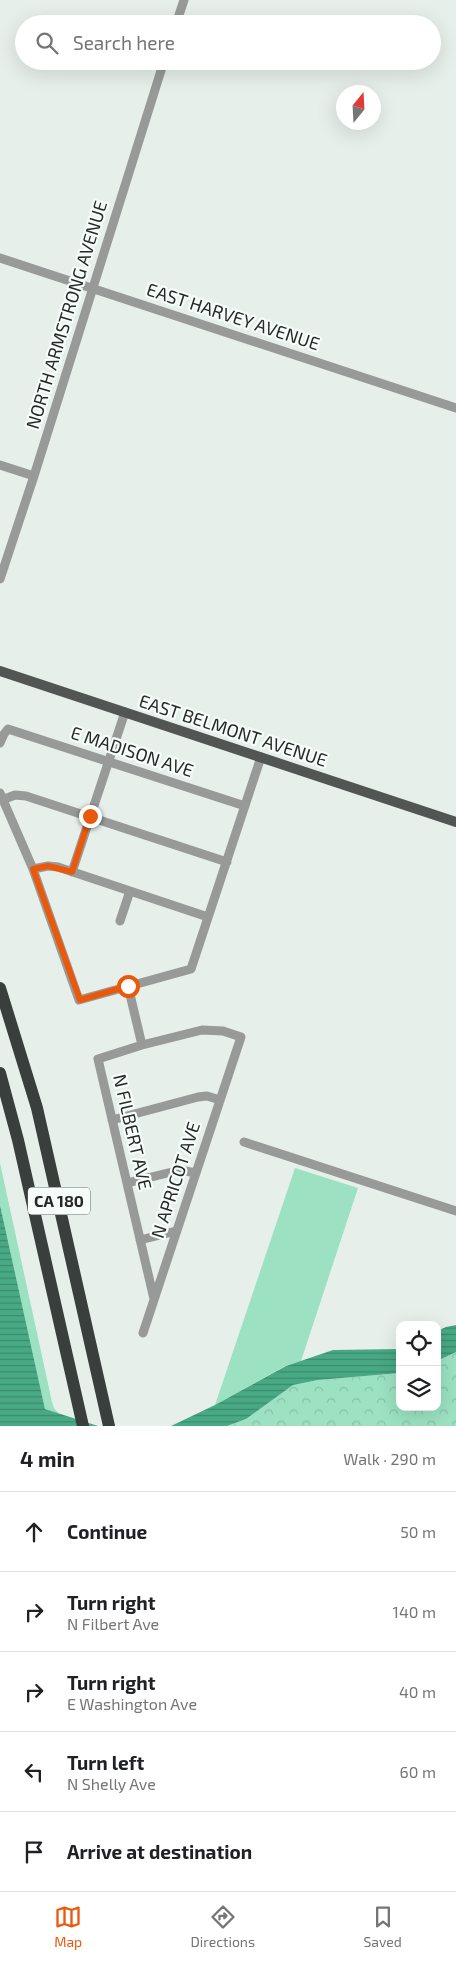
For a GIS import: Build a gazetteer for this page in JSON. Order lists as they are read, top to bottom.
{
  "streets": {
    "highway": ["CA 180"],
    "main road": ["EAST BELMONT AVENUE"],
    "street": [
      "NORTH ARMSTRONG AVENUE",
      "EAST HARVEY AVENUE",
      "E MADISON AVE",
      "N FILBERT AVE",
      "N APRICOT AVE"
    ]
  },
  "crossings": [
    ["NORTH ARMSTRONG AVENUE", "EAST HARVEY AVENUE"],
    ["N FILBERT AVE", "N APRICOT AVE"]
  ],
  "north": "top",
  "page": {
    "search": "Search here",
    "heading": ["4 min", "Walk · 290 m"],
    "list": [
      ["Continue", "50 m"],
      ["Turn right", "N Filbert Ave", "140 m"],
      ["Turn right", "E Washington Ave", "40 m"],
      ["Turn left", "N Shelly Ave", "60 m"],
      "Arrive at destination"
    ],
    "nav": ["Map", "Directions", "Saved"]
  }
}
